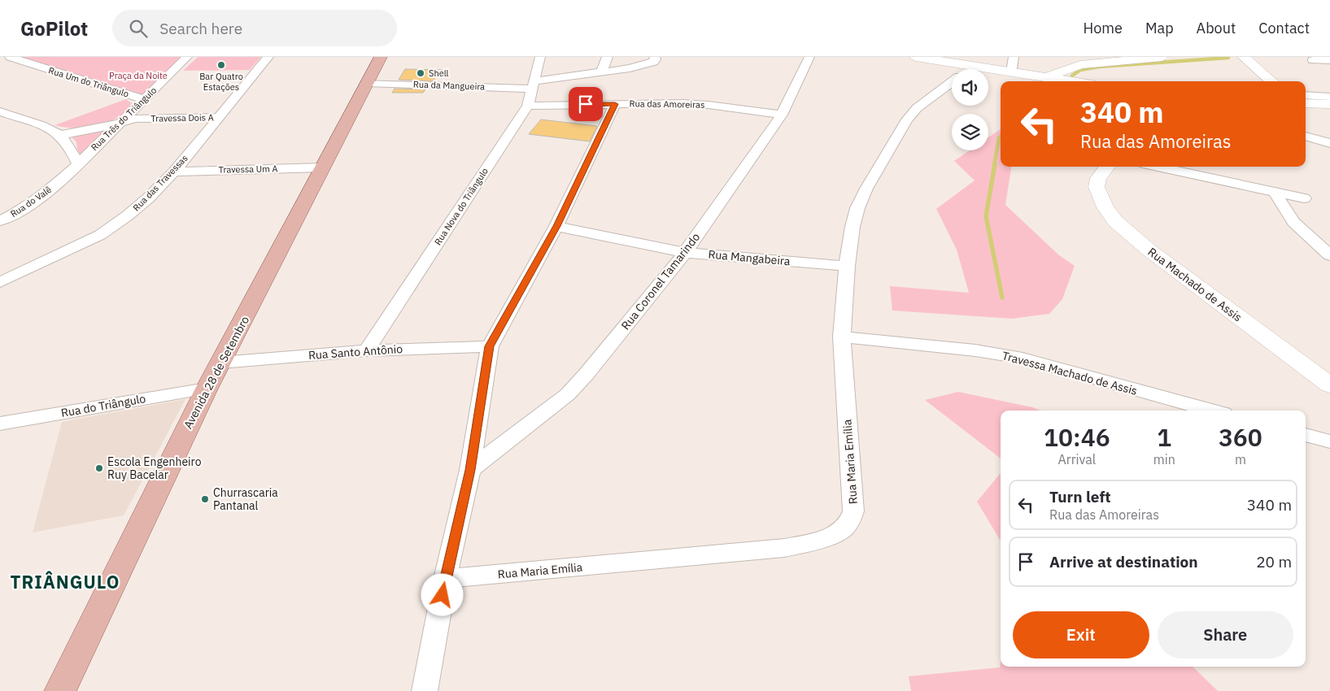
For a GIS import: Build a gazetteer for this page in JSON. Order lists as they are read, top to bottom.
{
  "streets": {
    "main road": ["Avenida 28 de Setembro"],
    "street": [
      "Rua Um do Triângulo",
      "Rua da Mangueira",
      "Rua das Amoreiras",
      "Travessa Dois A",
      "Rua Três do Triângulo",
      "Travessa Um A",
      "Rua das Travessas",
      "Rua do Valê",
      "Rua Nova do Triângulo",
      "Rua Mangabeira",
      "Rua Coronel Tamarindo",
      "Rua Machado de Assis",
      "Rua Santo Antônio",
      "Travessa Machado de Assis",
      "Rua do Triângulo",
      "Rua Maria Emília"
    ]
  },
  "crossings": [
    ["Rua Um do Triângulo", "Rua Três do Triângulo"],
    ["Rua da Mangueira", "Rua Nova do Triângulo"],
    ["Rua da Mangueira", "Avenida 28 de Setembro"],
    ["Rua das Amoreiras", "Rua Nova do Triângulo"],
    ["Rua das Amoreiras", "Rua Coronel Tamarindo"],
    ["Travessa Dois A", "Rua Três do Triângulo"],
    ["Travessa Dois A", "Rua das Travessas"],
    ["Rua Três do Triângulo", "Rua do Valê"],
    ["Travessa Um A", "Rua das Travessas"],
    ["Travessa Um A", "Avenida 28 de Setembro"],
    ["Rua Nova do Triângulo", "Rua Santo Antônio"],
    ["Rua Mangabeira", "Rua Coronel Tamarindo"],
    ["Rua Mangabeira", "Rua Maria Emília"],
    ["Rua Santo Antônio", "Avenida 28 de Setembro"],
    ["Avenida 28 de Setembro", "Rua do Triângulo"],
    ["Travessa Machado de Assis", "Rua Maria Emília"]
  ],
  "districts": ["TRIÂNGULO"],
  "parks": ["Praça da Noite"],
  "places": [
    "Bar Quatro Estações",
    "Shell",
    "Escola Engenheiro Ruy Bacelar",
    "Churrascaria Pantanal"
  ],
  "page": {
    "header": "GoPilot",
    "search": "Search here",
    "nav": [
      "Home",
      "Map",
      "About",
      "Contact"
    ],
    "turn": ["340 m", "Rua das Amoreiras"],
    "eta": [
      "10:46",
      "Arrival",
      "1",
      "min",
      "360",
      "m"
    ],
    "list": [
      {
        "name": "Turn left",
        "note": "Rua das Amoreiras",
        "value": "340 m"
      },
      {
        "name": "Arrive at destination",
        "value": "20 m"
      }
    ],
    "buttons": ["Exit", "Share"]
  }
}
